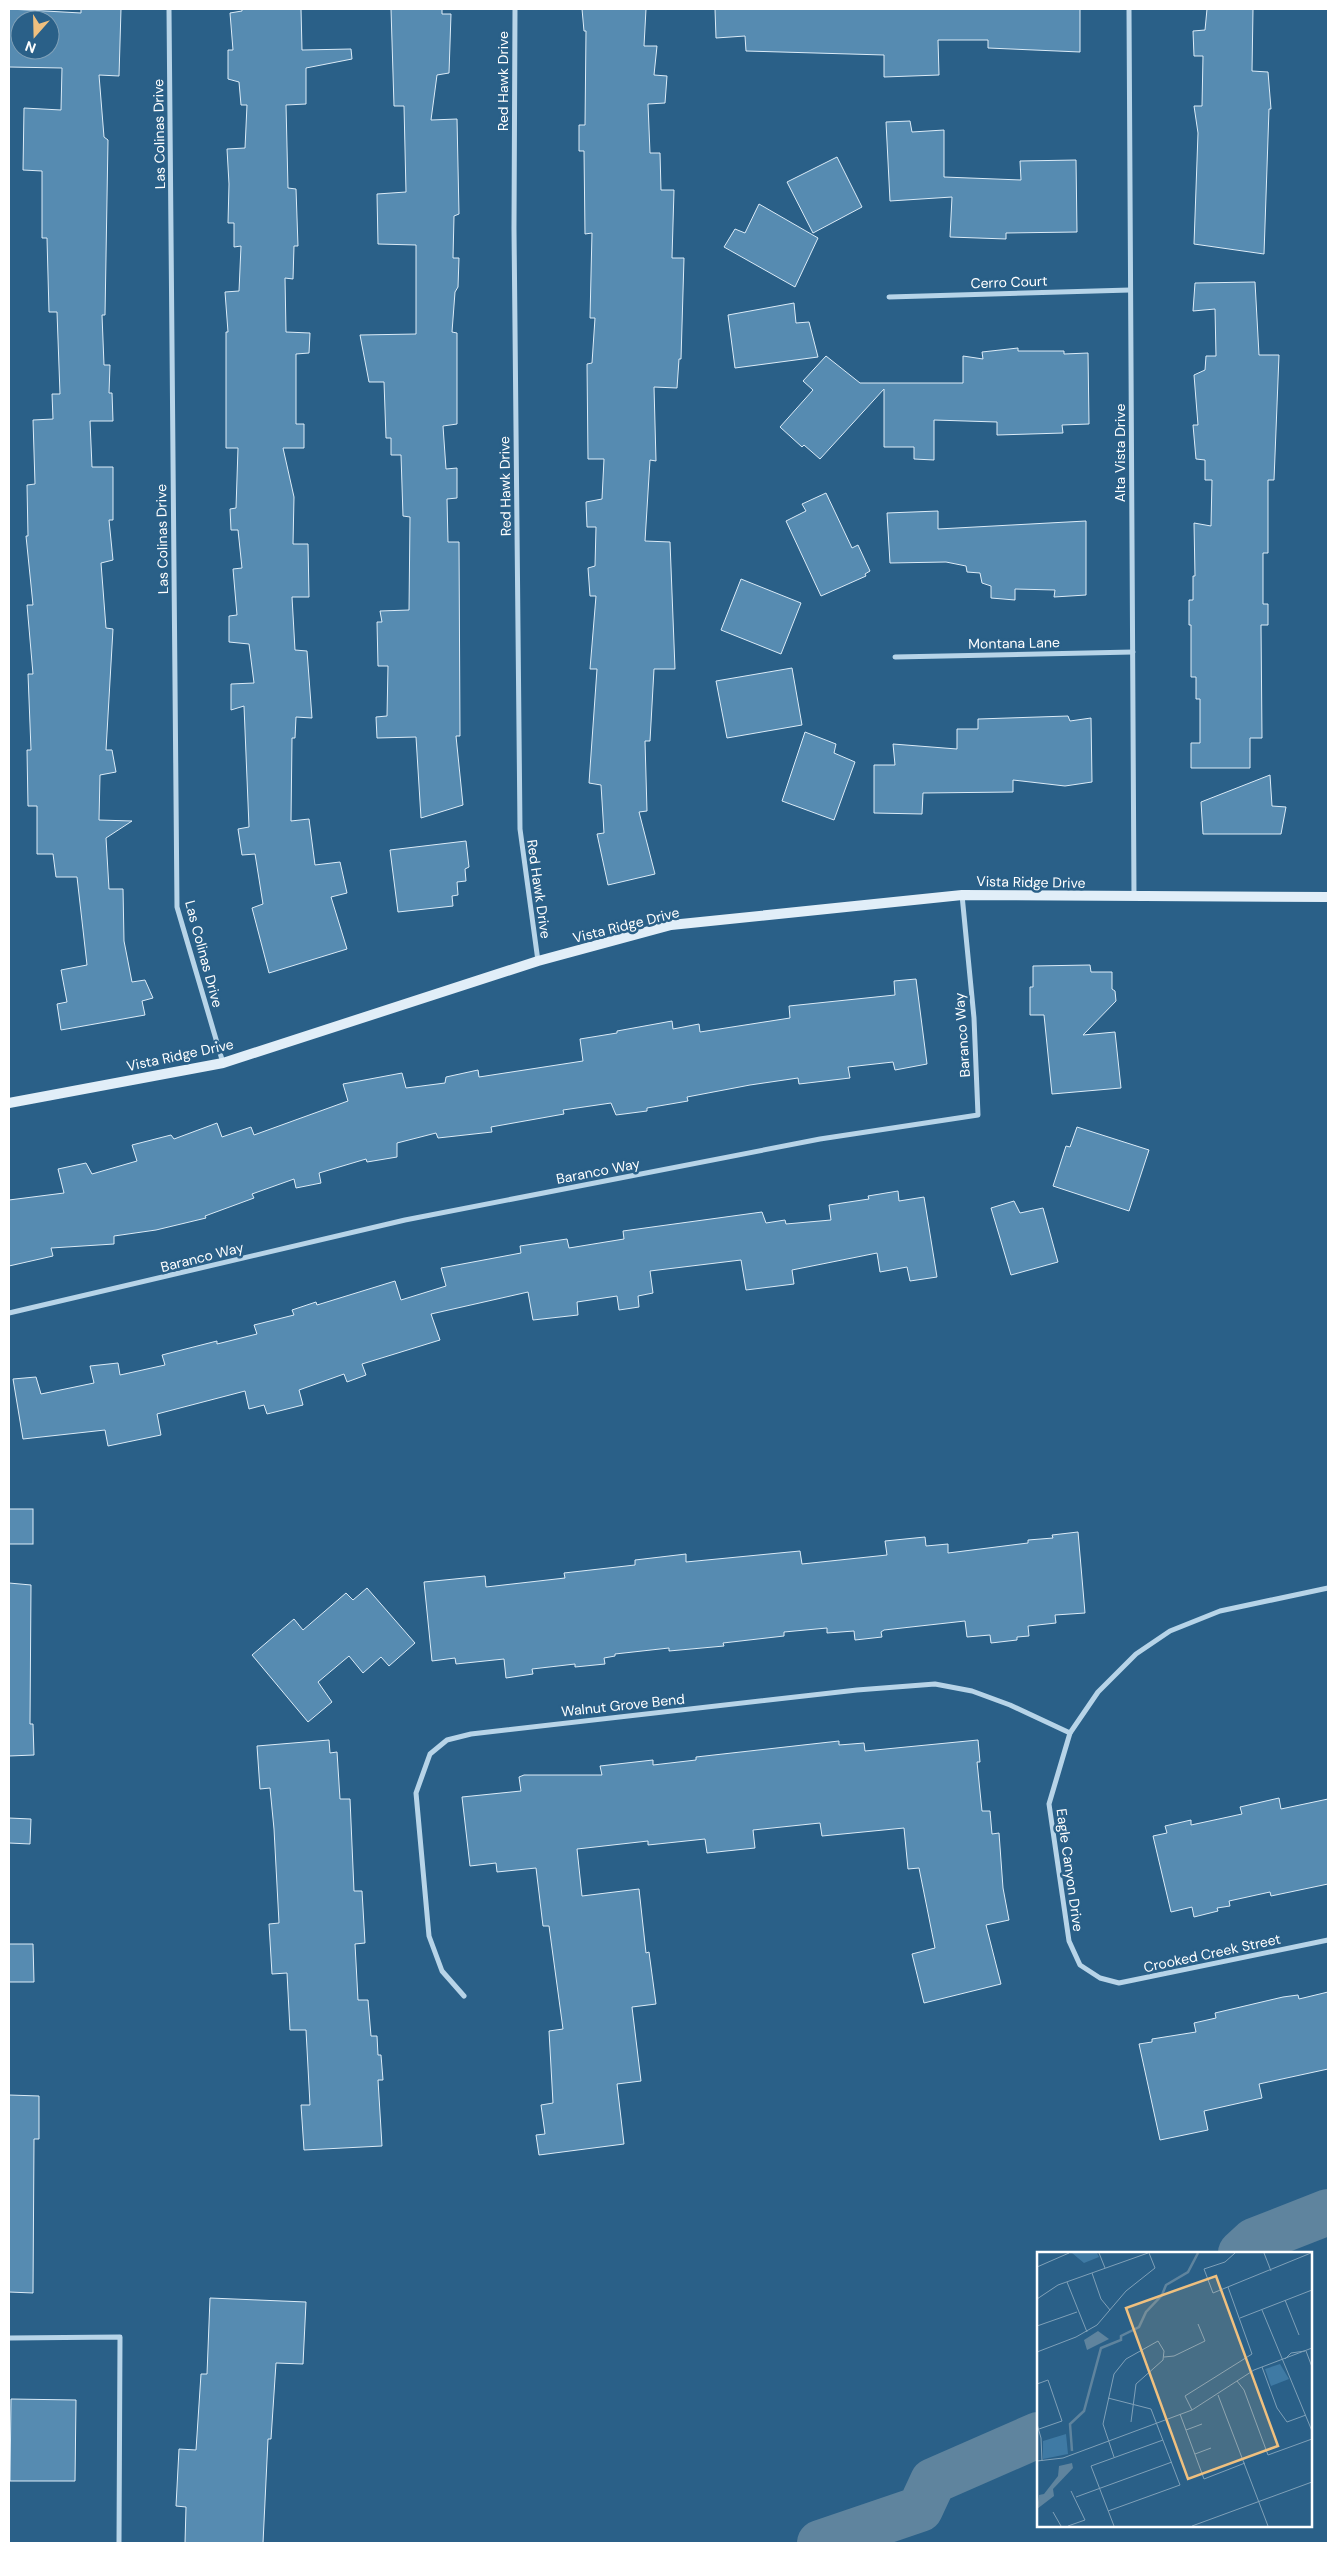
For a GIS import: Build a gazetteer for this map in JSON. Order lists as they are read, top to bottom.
{
  "streets": {
    "street": [
      "Red Hawk Drive",
      "Las Colinas Drive",
      "Cerro Court",
      "Alta Vista Drive",
      "Montana Lane",
      "Vista Ridge Drive",
      "Baranco Way",
      "Walnut Grove Bend",
      "Eagle Canyon Drive",
      "Crooked Creek Street"
    ]
  },
  "crossings": [
    ["Red Hawk Drive", "Vista Ridge Drive"],
    ["Las Colinas Drive", "Vista Ridge Drive"],
    ["Cerro Court", "Alta Vista Drive"],
    ["Alta Vista Drive", "Montana Lane"],
    ["Alta Vista Drive", "Vista Ridge Drive"],
    ["Vista Ridge Drive", "Baranco Way"],
    ["Walnut Grove Bend", "Eagle Canyon Drive"],
    ["Eagle Canyon Drive", "Crooked Creek Street"]
  ],
  "north": "bottom"
}
